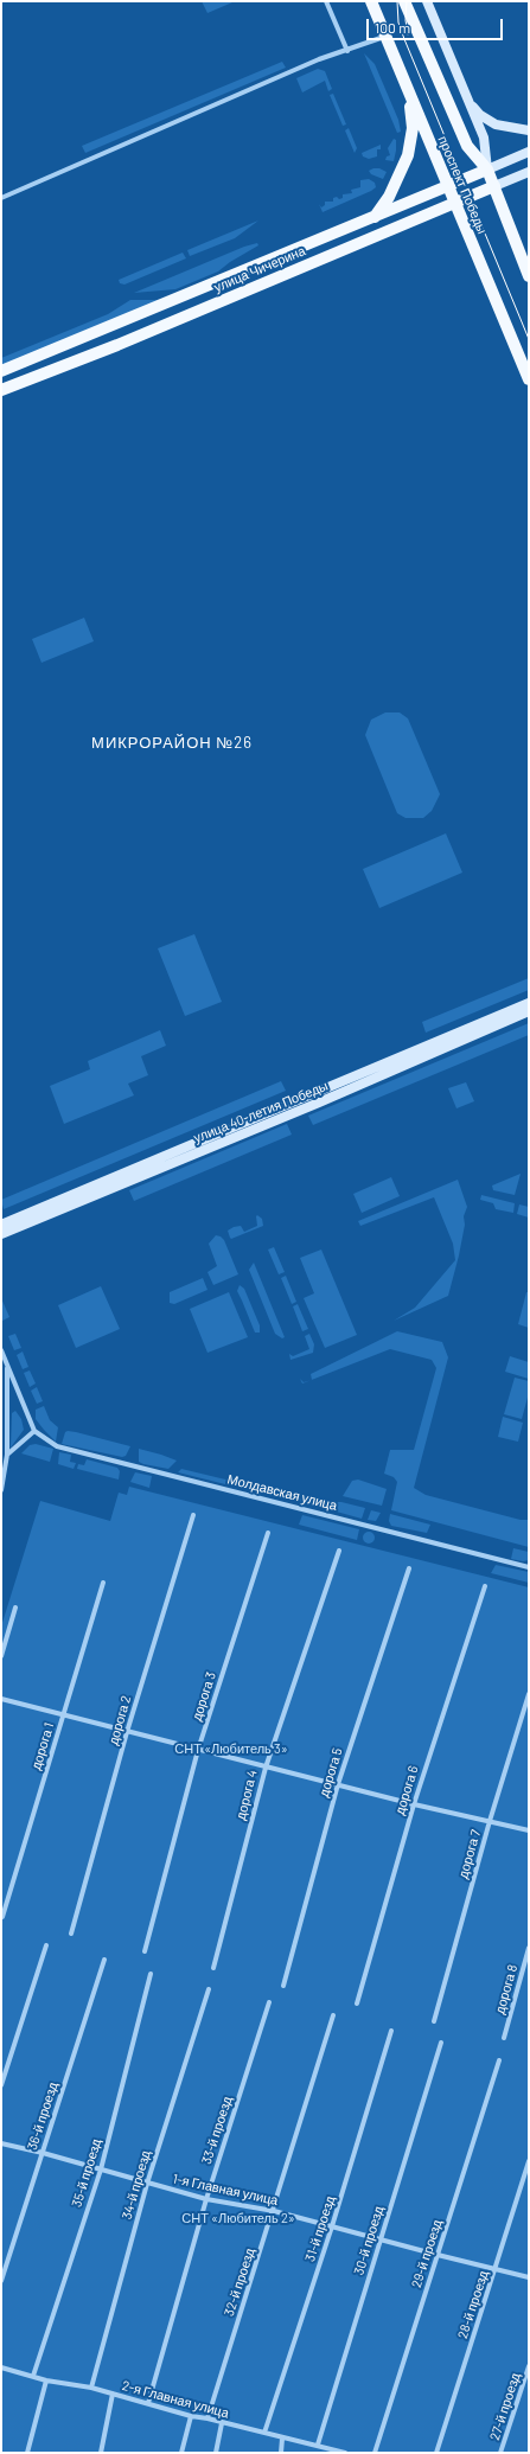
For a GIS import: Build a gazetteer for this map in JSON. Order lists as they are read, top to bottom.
{
  "streets": {
    "main road": ["проспект Победы", "улица Чичерина"],
    "street": [
      "улица 40-летия Победы",
      "Молдавская улица",
      "дорога 3",
      "дорога 2",
      "дорога 1",
      "дорога 5",
      "дорога 6",
      "дорога 4",
      "дорога 7",
      "дорога 8",
      "36-й проезд",
      "33-й проезд",
      "35-й проезд",
      "34-й проезд",
      "1-я Главная улица",
      "31-й проезд",
      "30-й проезд",
      "29-й проезд",
      "32-й проезд",
      "28-й проезд",
      "2-я Главная улица",
      "27-й проезд"
    ]
  },
  "crossings": [
    ["проспект Победы", "улица Чичерина"],
    ["36-й проезд", "1-я Главная улица"],
    ["33-й проезд", "1-я Главная улица"],
    ["33-й проезд", "2-я Главная улица"],
    ["35-й проезд", "1-я Главная улица"],
    ["35-й проезд", "2-я Главная улица"],
    ["34-й проезд", "1-я Главная улица"],
    ["34-й проезд", "2-я Главная улица"],
    ["1-я Главная улица", "31-й проезд"],
    ["1-я Главная улица", "30-й проезд"],
    ["1-я Главная улица", "29-й проезд"],
    ["1-я Главная улица", "32-й проезд"],
    ["1-я Главная улица", "28-й проезд"],
    ["31-й проезд", "2-я Главная улица"],
    ["30-й проезд", "2-я Главная улица"],
    ["32-й проезд", "2-я Главная улица"]
  ],
  "districts": ["МИКРОРАЙОН №26"],
  "parks": ["СНТ «Любитель 3»", "СНТ «Любитель 2»"],
  "scale_bar": "100 m"
}
